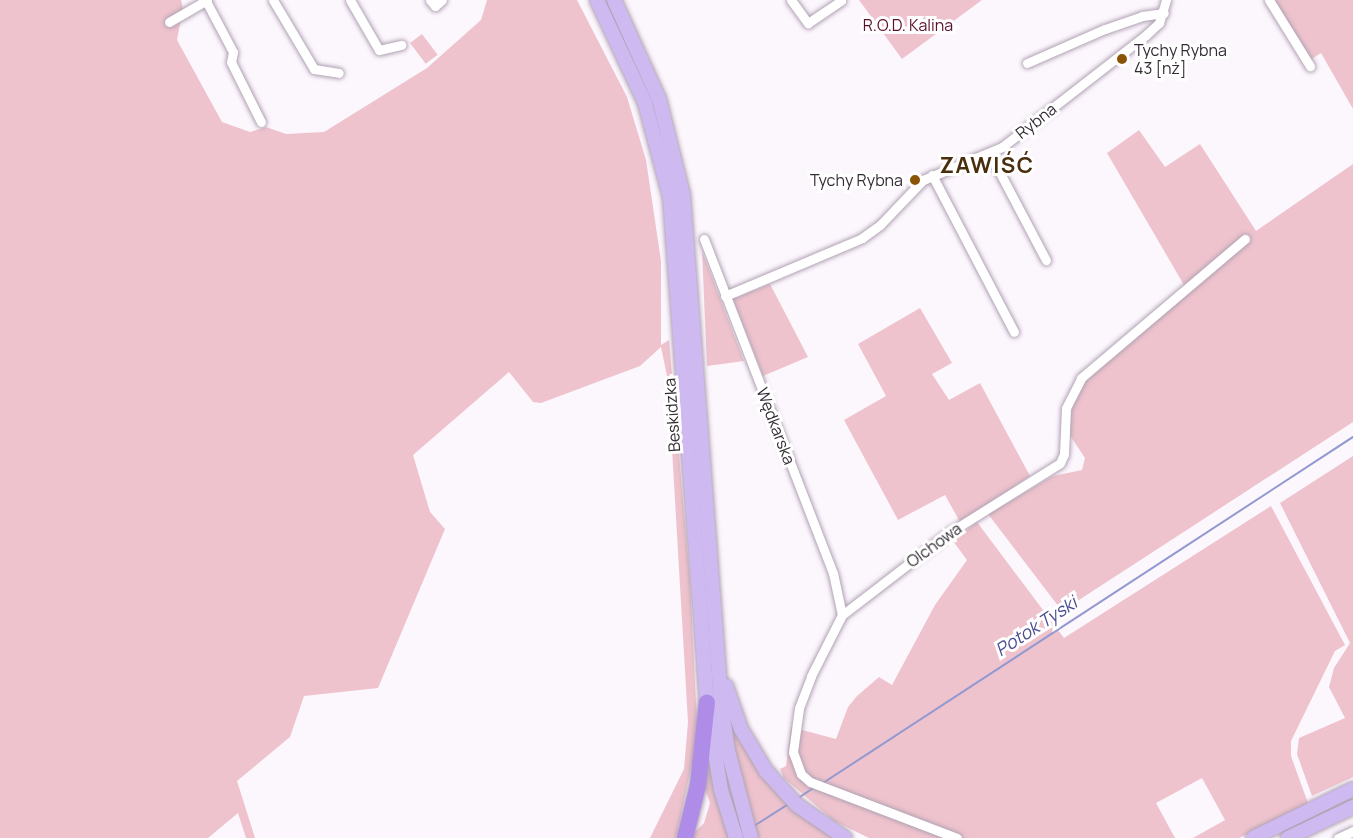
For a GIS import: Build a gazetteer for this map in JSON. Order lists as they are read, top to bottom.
{
  "streets": {
    "main road": ["Beskidzka"],
    "street": ["Rybna", "Wędkarska", "Olchowa"]
  },
  "crossings": [
    ["Rybna", "Wędkarska"],
    ["Wędkarska", "Olchowa"]
  ],
  "districts": ["ZAWIŚĆ"],
  "water": ["Potok Tyski"],
  "parks": ["R.O.D. Kalina"],
  "places": ["Tychy Rybna 43 [nż]", "Tychy Rybna"]
}
